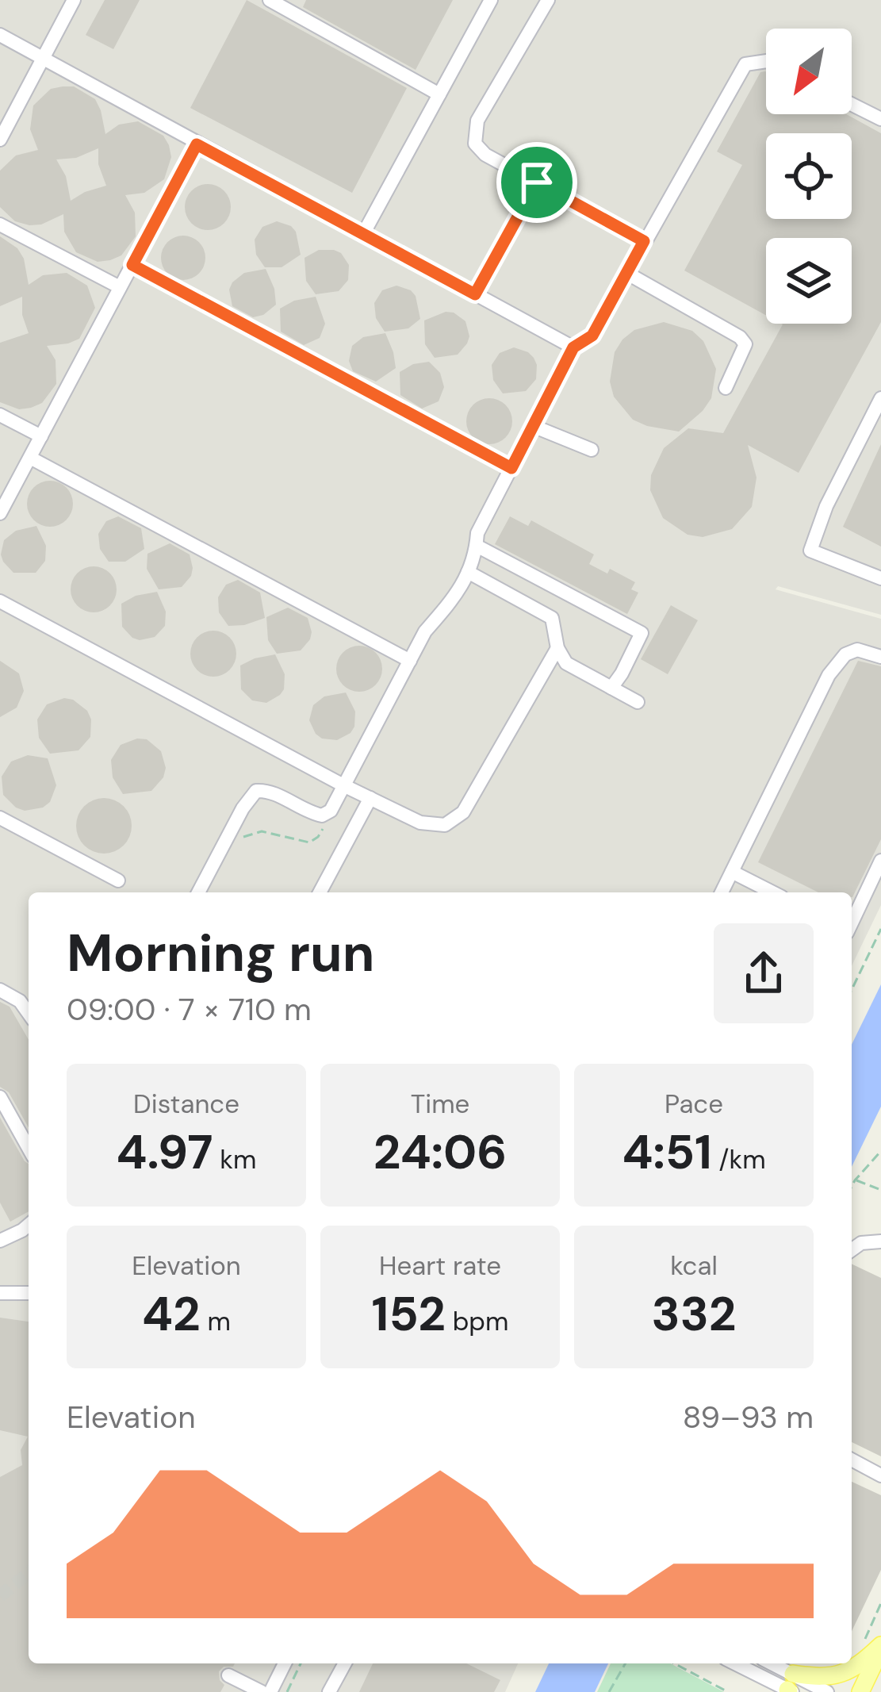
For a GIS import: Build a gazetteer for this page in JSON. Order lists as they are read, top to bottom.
{
  "north": "bottom left",
  "page": {
    "heading": ["Morning run", "09:00 · 7 × 710 m"],
    "stats": [
      ["Distance", "4.97 km"],
      ["Time", "24:06"],
      ["Pace", "4:51 /km"],
      ["Elevation", "42 m"],
      ["Heart rate", "152 bpm"],
      ["kcal", "332"]
    ],
    "chart": ["Elevation", "89–93 m"]
  }
}
